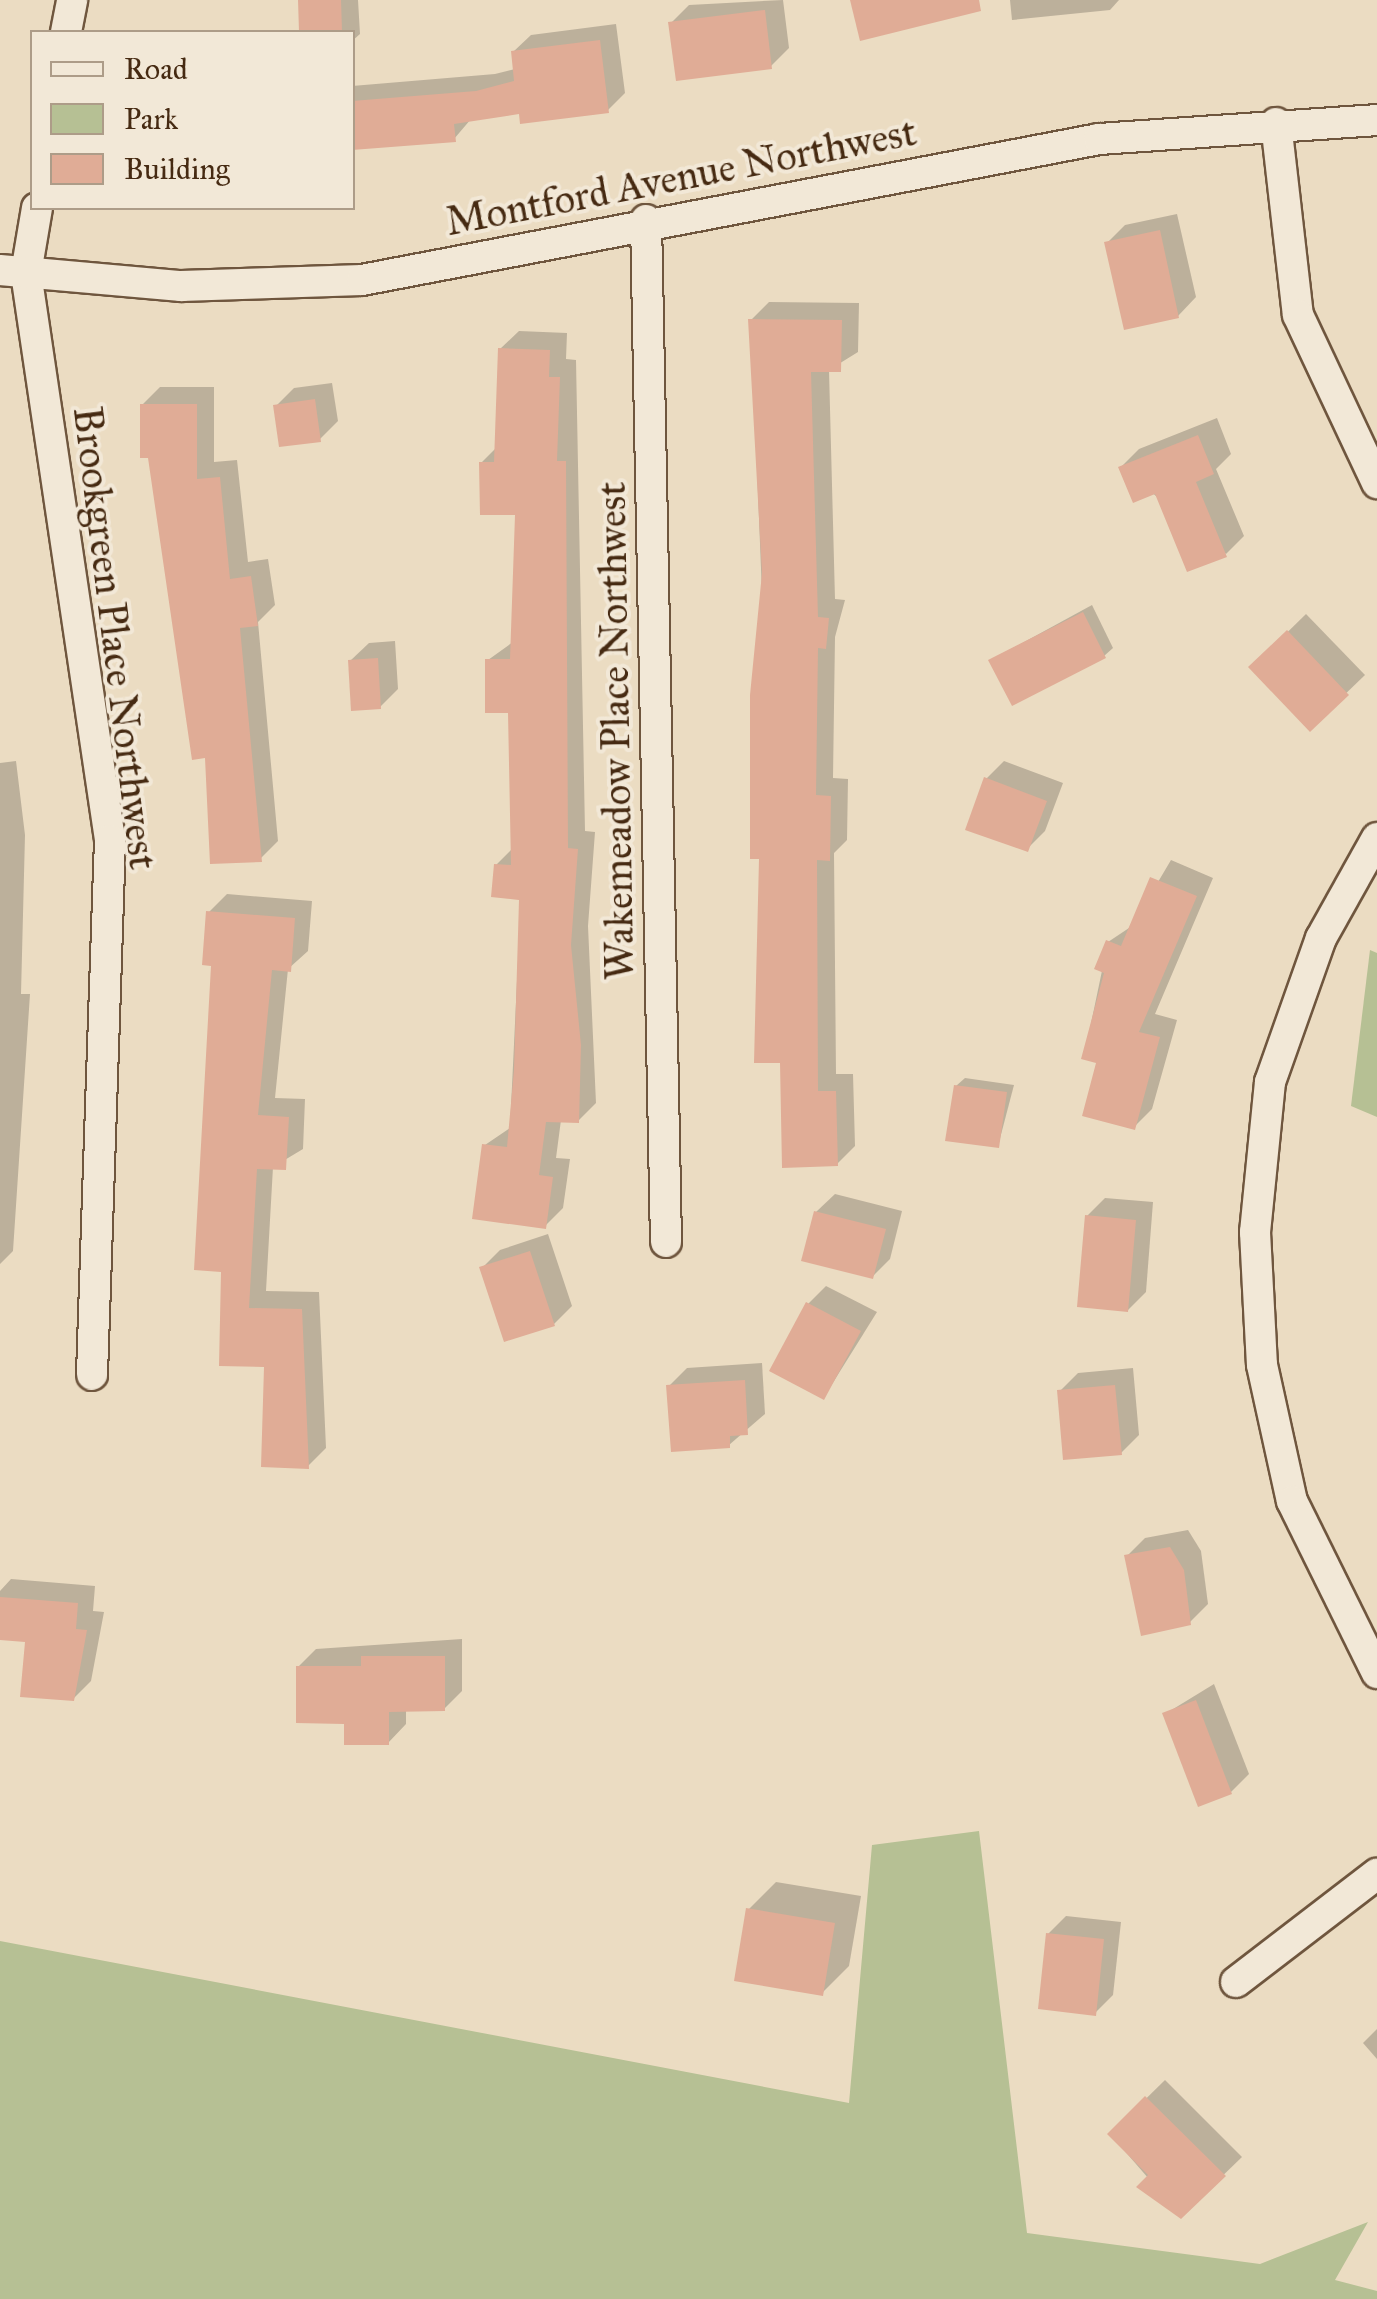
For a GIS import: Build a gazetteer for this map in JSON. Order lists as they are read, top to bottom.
{
  "streets": {
    "street": ["Montford Avenue Northwest", "Brookgreen Place Northwest", "Wakemeadow Place Northwest"]
  },
  "crossings": [
    ["Montford Avenue Northwest", "Brookgreen Place Northwest"],
    ["Montford Avenue Northwest", "Wakemeadow Place Northwest"]
  ],
  "legend": ["Road", "Park", "Building"]
}
